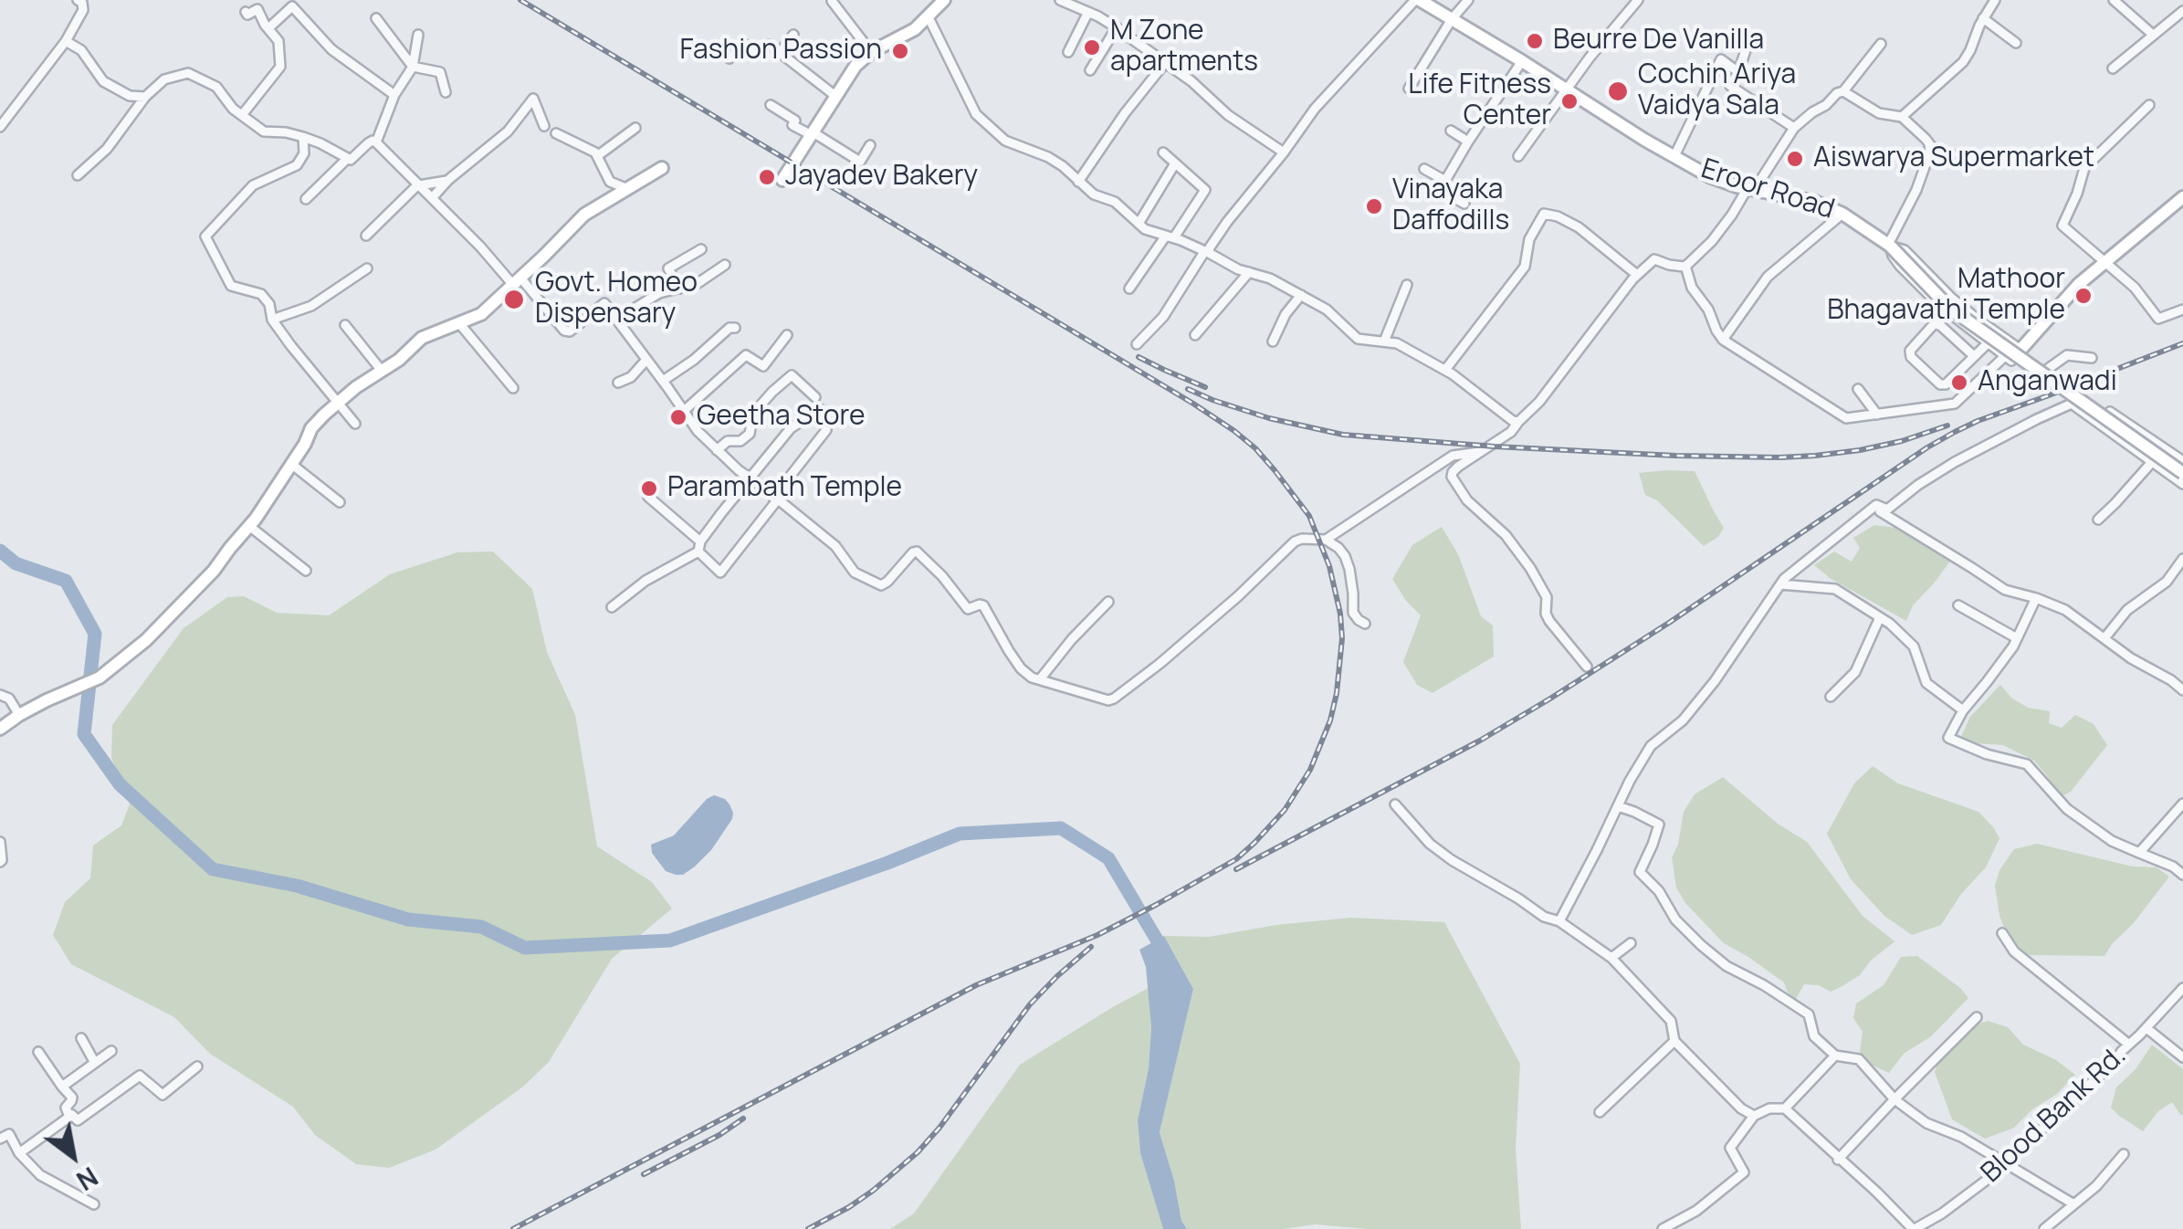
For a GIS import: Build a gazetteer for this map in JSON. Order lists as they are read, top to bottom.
{
  "streets": {
    "main road": ["Eroor Road"],
    "street": ["Blood Bank Rd."]
  },
  "places": [
    "Beurre De Vanilla",
    "M Zone apartments",
    "Fashion Passion",
    "Cochin Ariya Vaidya Sala",
    "Life Fitness Center",
    "Aiswarya Supermarket",
    "Jayadev Bakery",
    "Vinayaka Daffodills",
    "Mathoor Bhagavathi Temple",
    "Govt. Homeo Dispensary",
    "Anganwadi",
    "Geetha Store",
    "Parambath Temple"
  ],
  "north": "bottom right"
}
